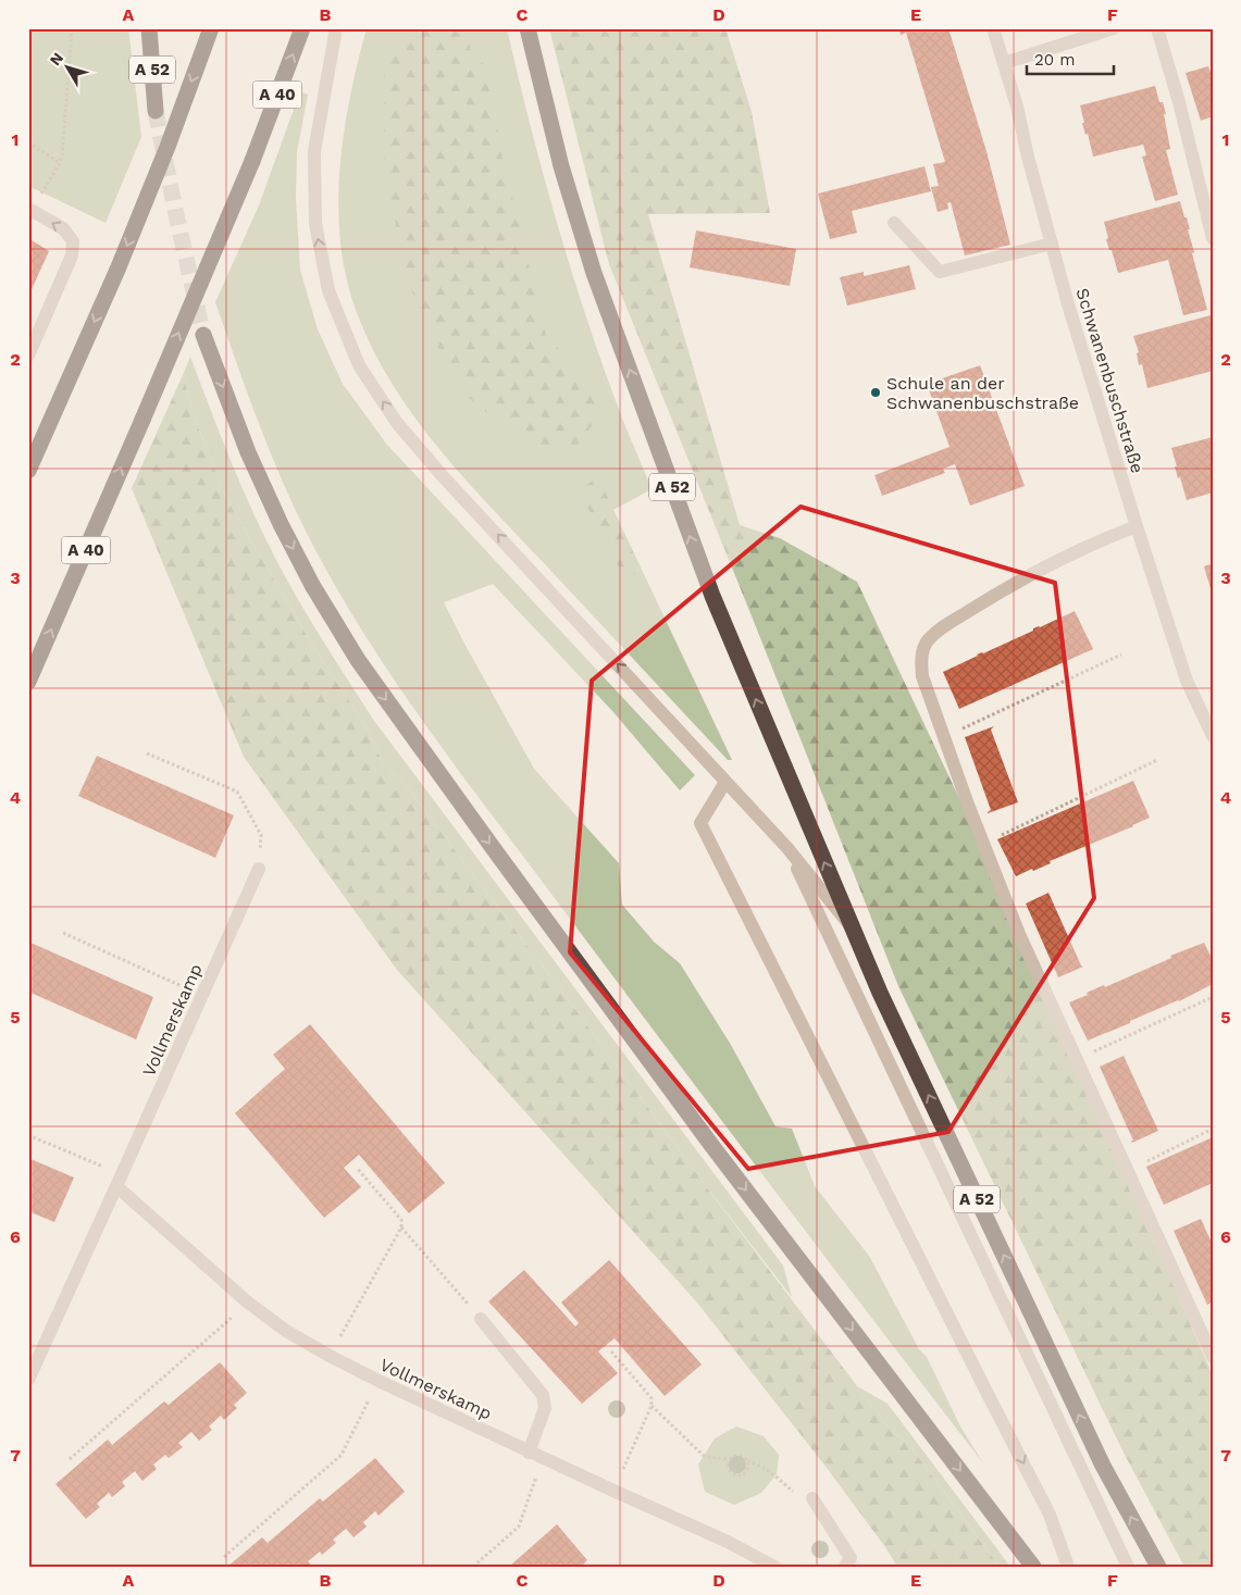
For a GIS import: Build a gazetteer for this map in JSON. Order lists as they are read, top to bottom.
{
  "streets": {
    "highway": ["A 52", "A 40"],
    "street": ["Schwanenbuschstraße", "Vollmerskamp"]
  },
  "places": ["Schule an der Schwanenbuschstraße"],
  "scale_bar": "20 m",
  "north": "top left",
  "grid": {
    "columns": [
      "A",
      "B",
      "C",
      "D",
      "E",
      "F"
    ],
    "rows": [
      "1",
      "2",
      "3",
      "4",
      "5",
      "6",
      "7"
    ]
  }
}
